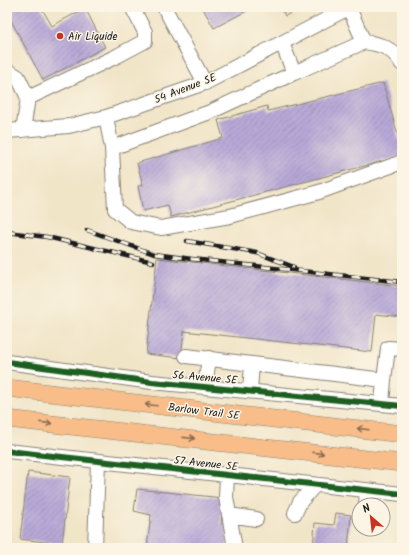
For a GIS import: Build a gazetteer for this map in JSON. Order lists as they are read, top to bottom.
{
  "streets": {
    "main road": ["Barlow Trail SE"],
    "street": ["54 Avenue SE", "56 Avenue SE", "57 Avenue SE"]
  },
  "places": ["Air Liquide"],
  "north": "top left"
}
